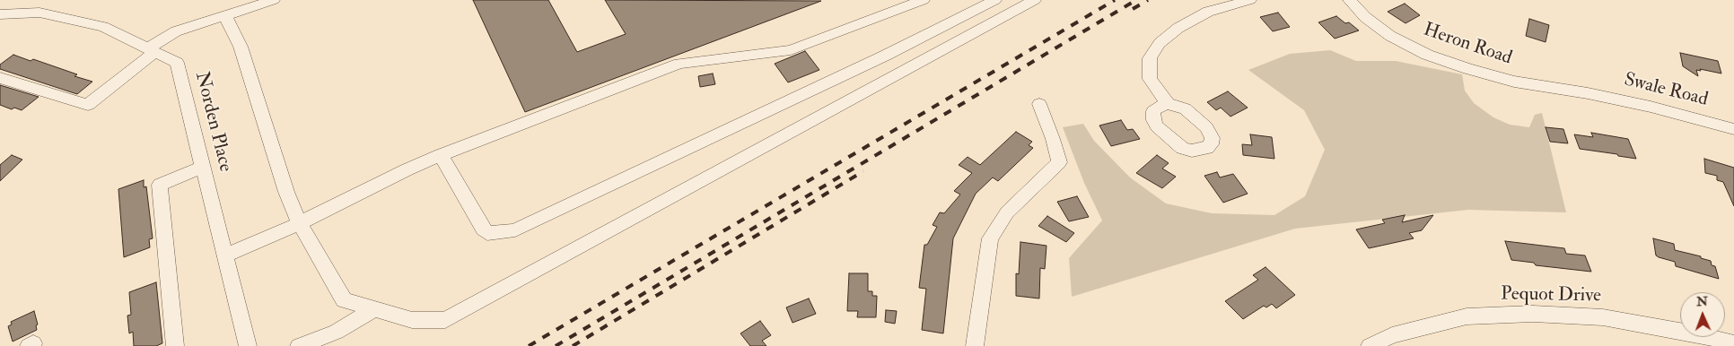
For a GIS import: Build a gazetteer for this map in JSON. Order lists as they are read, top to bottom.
{
  "streets": {
    "street": [
      "Heron Road",
      "Swale Road",
      "Norden Place",
      "Pequot Drive"
    ]
  },
  "crossings": [
    ["Heron Road", "Swale Road"]
  ],
  "north": "top"
}
